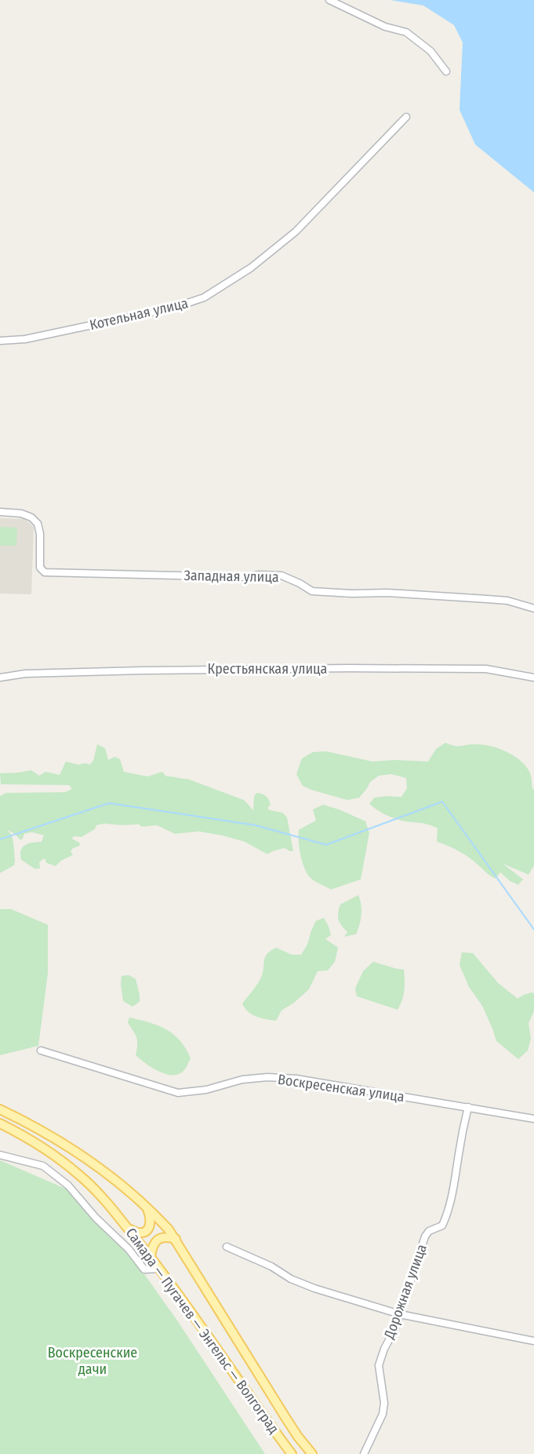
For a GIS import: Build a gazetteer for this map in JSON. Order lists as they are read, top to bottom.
{
  "streets": {
    "main road": ["Самара — Пугачев — Энгельс — Волгоград"],
    "street": [
      "Котельная улица",
      "Западная улица",
      "Крестьянская улица",
      "Воскресенская улица",
      "Дорожная улица"
    ]
  },
  "crossings": [
    ["Воскресенская улица", "Дорожная улица"]
  ],
  "parks": ["Воскресенские дачи"]
}
